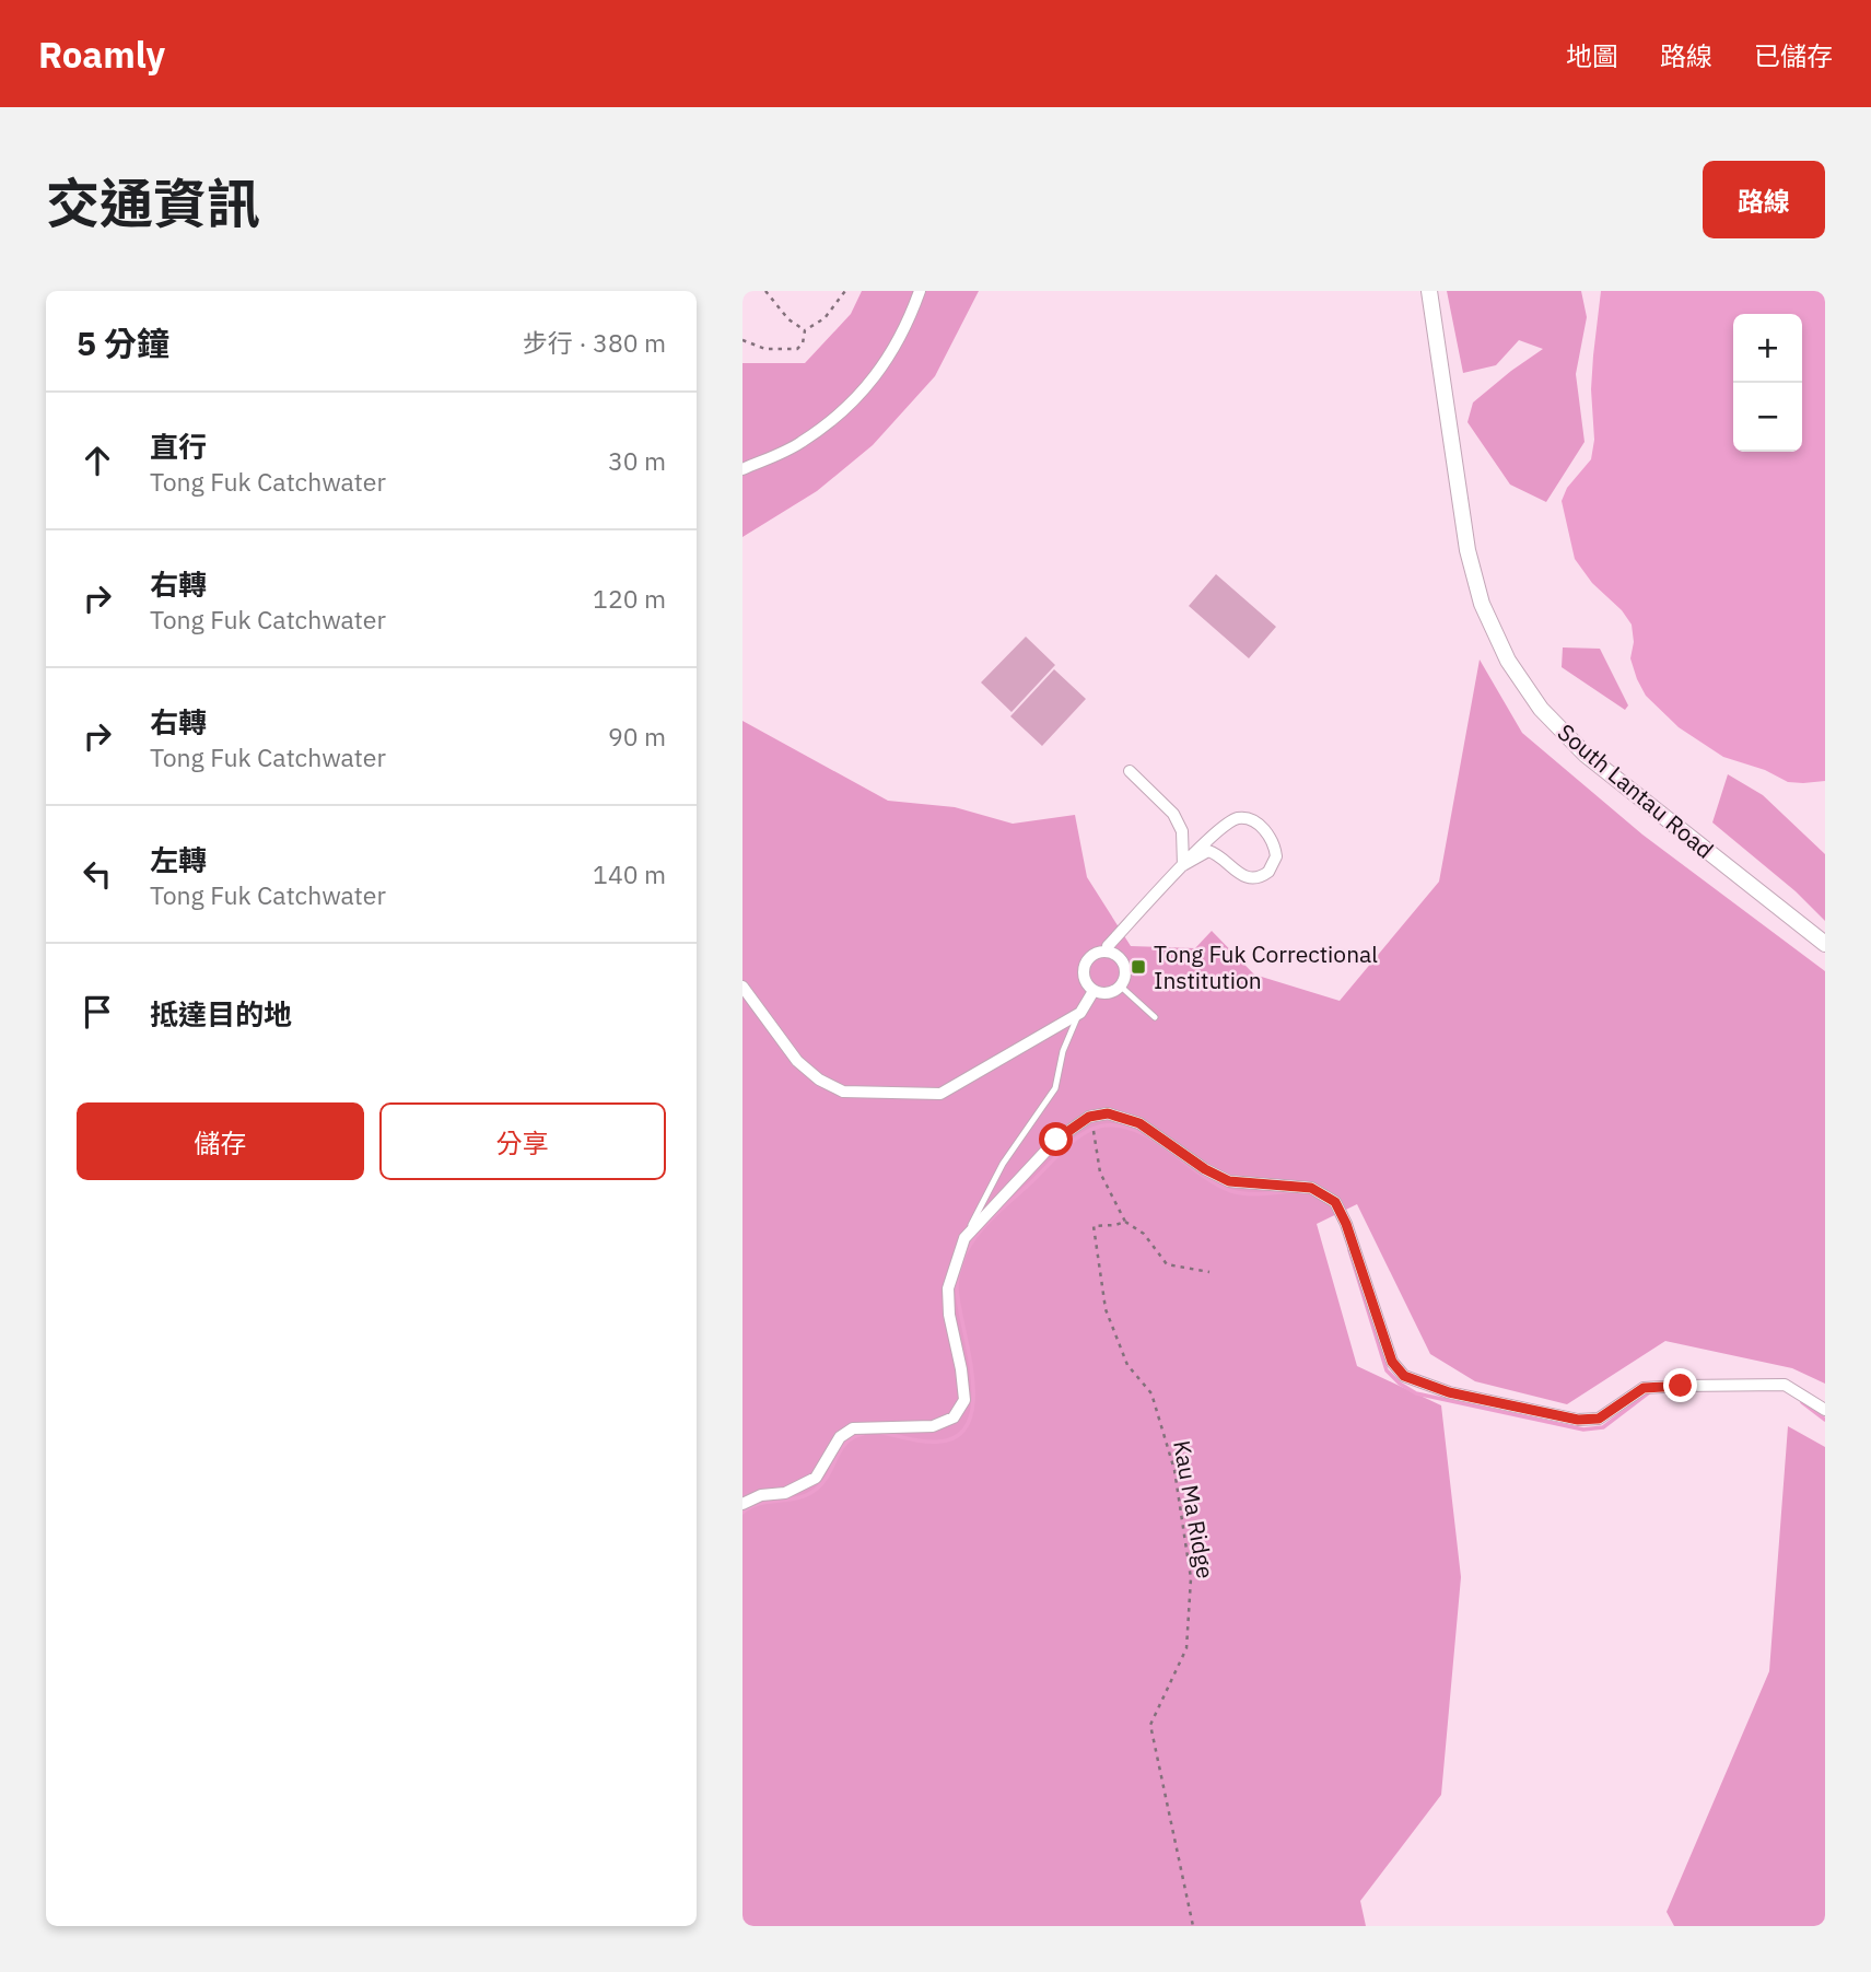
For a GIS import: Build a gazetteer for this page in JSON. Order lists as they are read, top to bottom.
{
  "streets": {
    "main road": ["South Lantau Road"],
    "path": ["Kau Ma Ridge"]
  },
  "places": {
    "transit": ["Tong Fuk Correctional Institution"]
  },
  "page": {
    "header": "Roamly",
    "nav": ["地圖", "路線", "已儲存"],
    "title": "交通資訊",
    "buttons": [
      "路線",
      ["儲存", "分享"]
    ],
    "heading": ["5 分鐘", "步行 · 380 m"],
    "map_buttons": ["+", "−"],
    "list": [
      ["直行", "Tong Fuk Catchwater", "30 m"],
      ["右轉", "Tong Fuk Catchwater", "120 m"],
      ["右轉", "Tong Fuk Catchwater", "90 m"],
      ["左轉", "Tong Fuk Catchwater", "140 m"],
      "抵達目的地"
    ]
  }
}
